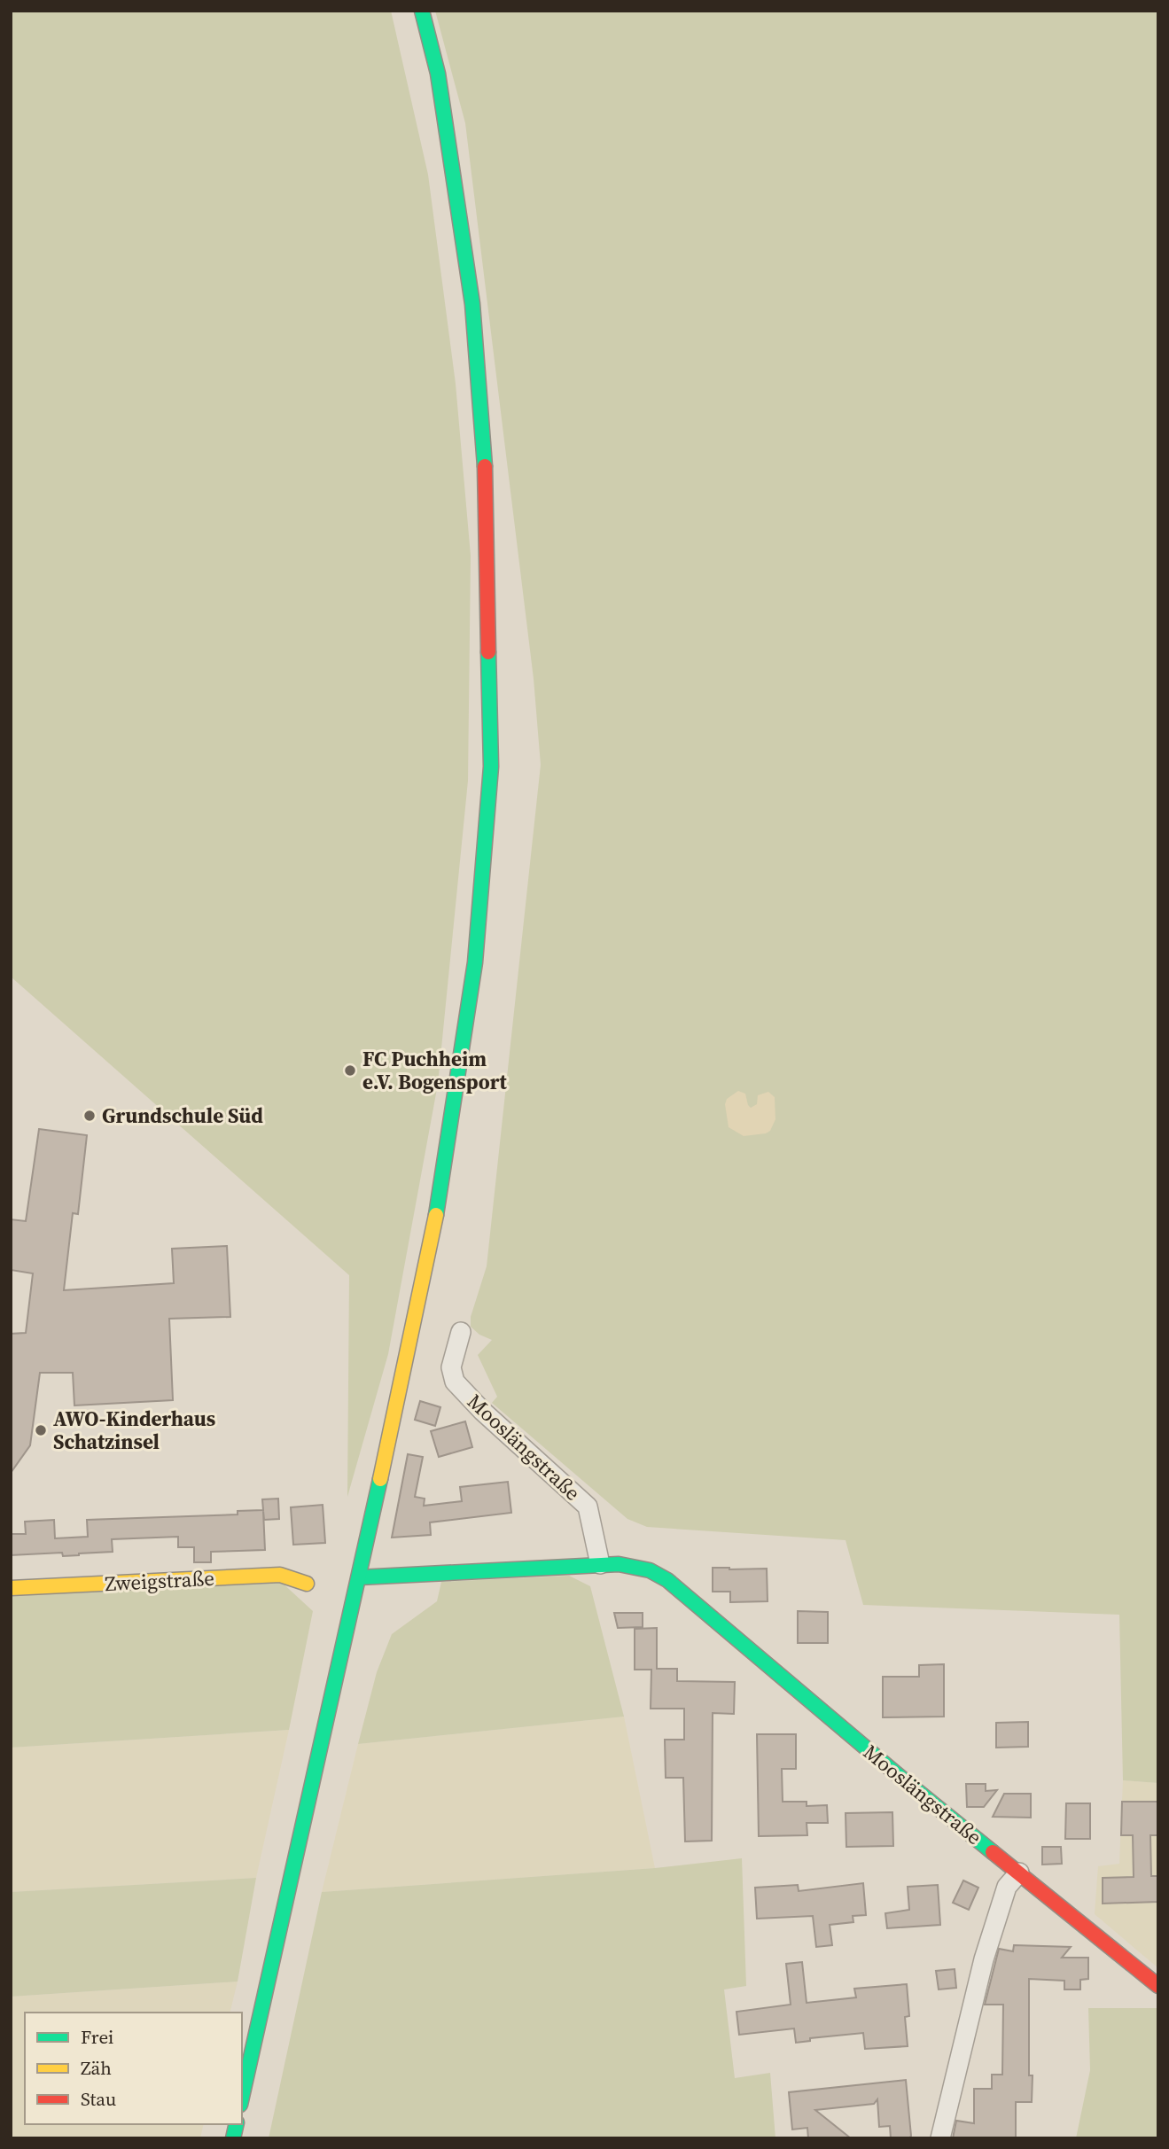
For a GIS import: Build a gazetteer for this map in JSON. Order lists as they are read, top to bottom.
{
  "streets": {
    "street": ["Mooslängstraße", "Zweigstraße"]
  },
  "places": ["FC Puchheim e.V. Bogensport", "Grundschule Süd", "AWO-Kinderhaus Schatzinsel"],
  "legend": ["Frei", "Zäh", "Stau"]
}
